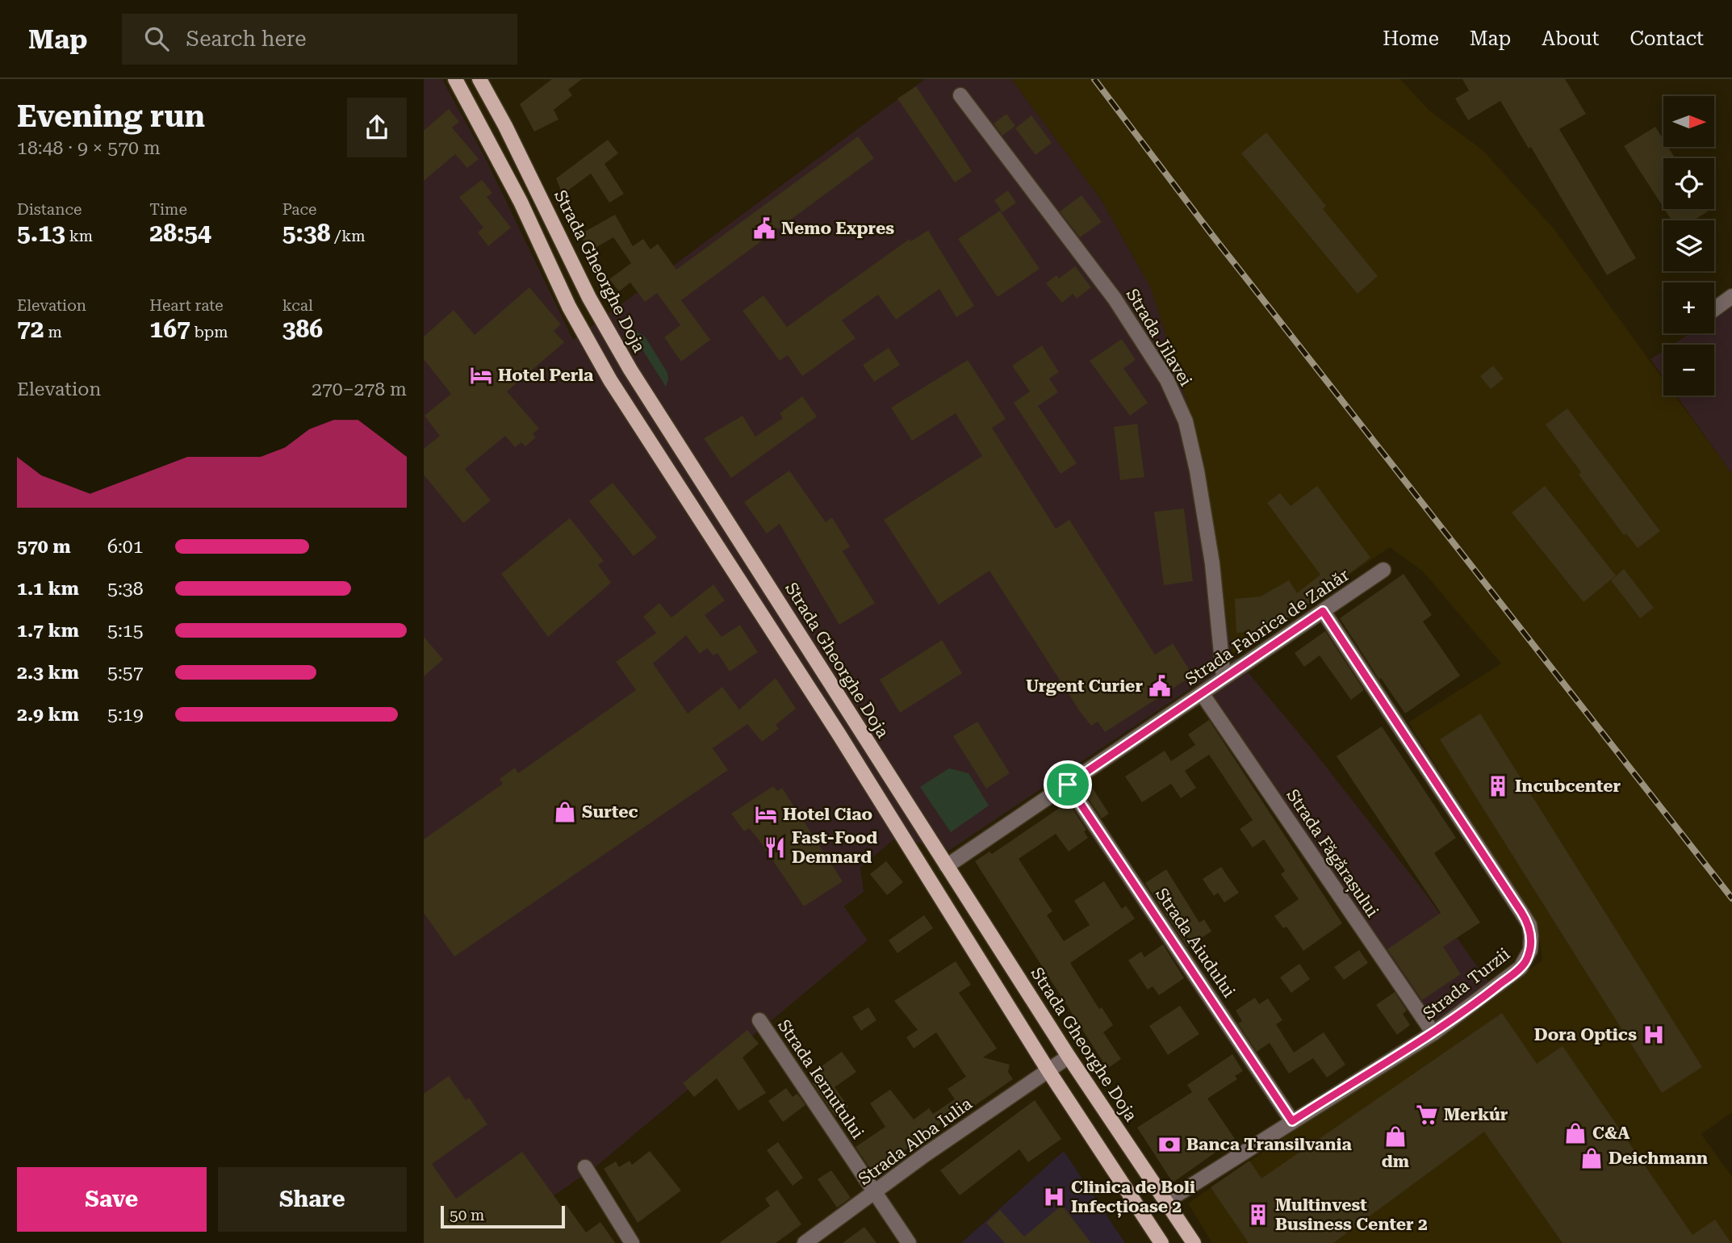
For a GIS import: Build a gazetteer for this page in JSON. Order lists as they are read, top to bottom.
{
  "streets": {
    "main road": ["Strada Gheorghe Doja"],
    "street": [
      "Strada Jilavei",
      "Strada Fabrica de Zahăr",
      "Strada Făgărașului",
      "Strada Aiudului",
      "Strada Turzii",
      "Strada Iernutului",
      "Strada Alba Iulia"
    ]
  },
  "crossings": [
    ["Strada Gheorghe Doja", "Strada Fabrica de Zahăr"],
    ["Strada Gheorghe Doja", "Strada Turzii"],
    ["Strada Gheorghe Doja", "Strada Alba Iulia"],
    ["Strada Jilavei", "Strada Fabrica de Zahăr"],
    ["Strada Fabrica de Zahăr", "Strada Făgărașului"],
    ["Strada Fabrica de Zahăr", "Strada Aiudului"],
    ["Strada Fabrica de Zahăr", "Strada Turzii"],
    ["Strada Făgărașului", "Strada Turzii"],
    ["Strada Aiudului", "Strada Turzii"],
    ["Strada Iernutului", "Strada Alba Iulia"]
  ],
  "places": {
    "public building": ["Nemo Expres", "Urgent Curier"],
    "hotel": ["Hotel Perla", "Hotel Ciao"],
    "building": ["Incubcenter", "Multinvest Business Center 2"],
    "shop": [
      "Surtec",
      "C&A",
      "dm",
      "Deichmann"
    ],
    "restaurant": ["Fast-Food Demnard"],
    "hospital": ["Dora Optics", "Clinica de Boli Infecțioase 2"],
    "supermarket": ["Merkúr"],
    "bank": ["Banca Transilvania"]
  },
  "scale_bar": "50 m",
  "north": "right",
  "page": {
    "header": "Map",
    "search": "Search here",
    "nav": [
      "Home",
      "Map",
      "About",
      "Contact"
    ],
    "heading": ["Evening run", "18:48 · 9 × 570 m"],
    "map_buttons": ["+", "−"],
    "stats": [
      ["Distance", "5.13 km"],
      ["Time", "28:54"],
      ["Pace", "5:38 /km"],
      ["Elevation", "72 m"],
      ["Heart rate", "167 bpm"],
      ["kcal", "386"]
    ],
    "chart": ["Elevation", "270–278 m"],
    "list": [
      {
        "name": "570 m",
        "note": "6:01"
      },
      {
        "name": "1.1 km",
        "note": "5:38"
      },
      {
        "name": "1.7 km",
        "note": "5:15"
      },
      {
        "name": "2.3 km",
        "note": "5:57"
      },
      {
        "name": "2.9 km",
        "note": "5:19"
      }
    ],
    "buttons": ["Save", "Share"],
    "scale": "50 m"
  }
}
